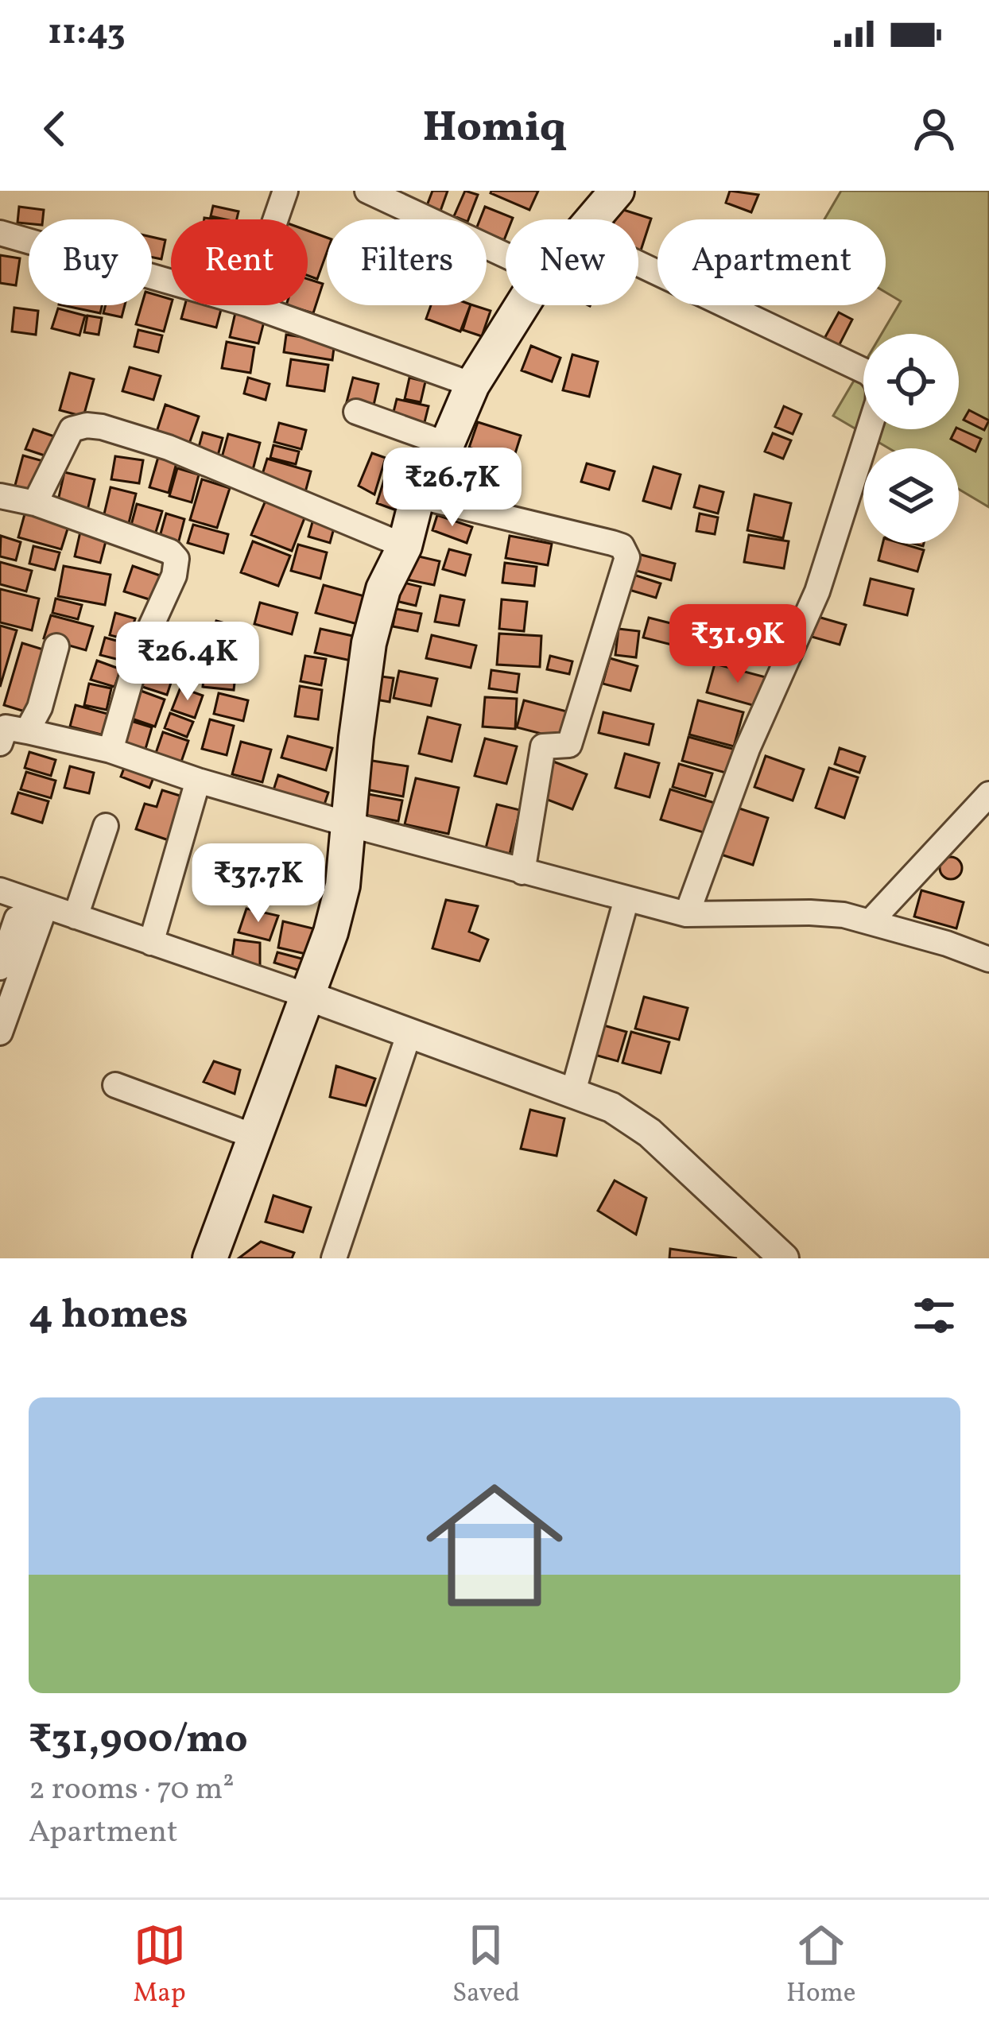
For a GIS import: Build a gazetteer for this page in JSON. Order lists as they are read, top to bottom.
{
  "page": {
    "status": "11:43",
    "header": "Homiq",
    "chip": [
      "Buy",
      "Rent",
      "Filters",
      "New",
      "Apartment"
    ],
    "price": [
      "₹26.7K",
      "₹31.9K",
      "₹26.4K",
      "₹37.7K"
    ],
    "heading": "4 homes",
    "list": [
      {
        "name": "₹31,900/mo",
        "note": "2 rooms · 70 m² · Apartment"
      }
    ],
    "tabs": ["Map", "Saved", "Home"]
  }
}
